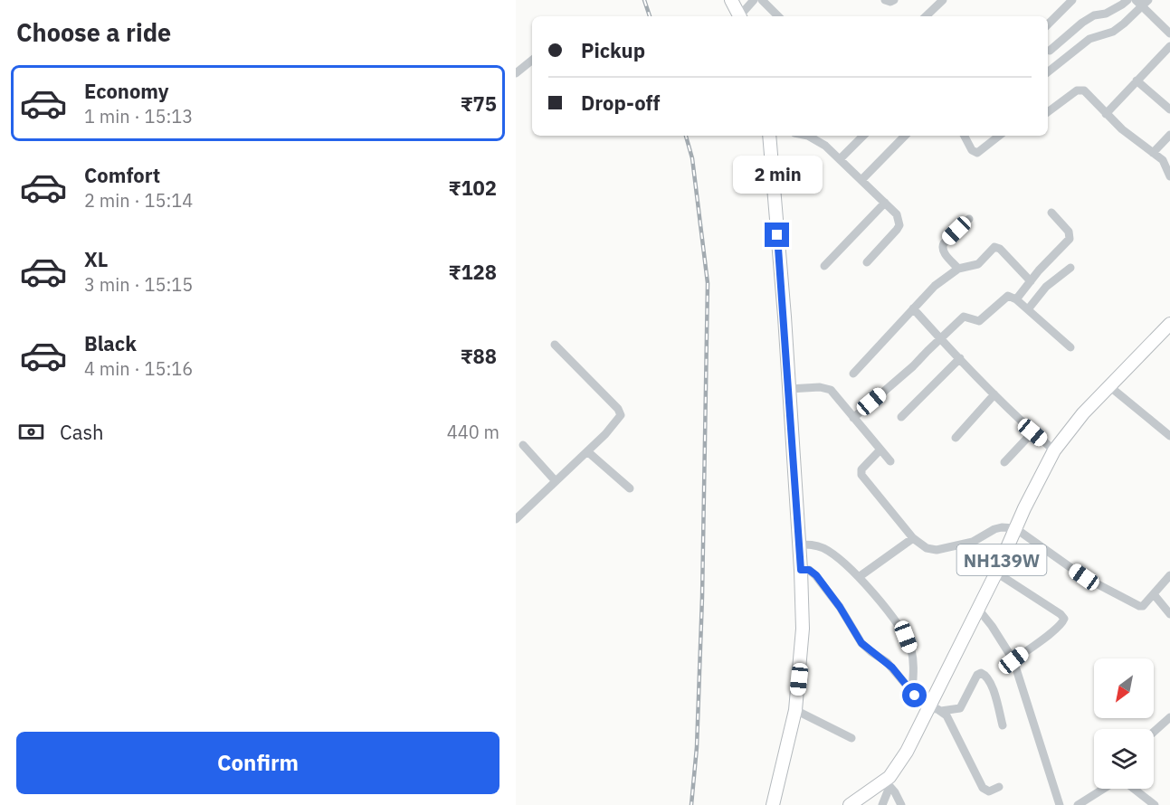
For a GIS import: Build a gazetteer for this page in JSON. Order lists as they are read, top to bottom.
{
  "streets": {
    "highway": ["NH139W"]
  },
  "north": "bottom left",
  "page": {
    "heading": "Choose a ride",
    "banner": ["Pickup", "Drop-off"],
    "list": [
      {
        "name": "Economy",
        "note": "1 min · 15:13",
        "value": "₹75"
      },
      {
        "name": "Comfort",
        "note": "2 min · 15:14",
        "value": "₹102"
      },
      {
        "name": "XL",
        "note": "3 min · 15:15",
        "value": "₹128"
      },
      {
        "name": "Black",
        "note": "4 min · 15:16",
        "value": "₹88"
      }
    ],
    "bubble": "2 min",
    "pay": ["Cash", "440 m"],
    "buttons": "Confirm"
  }
}
